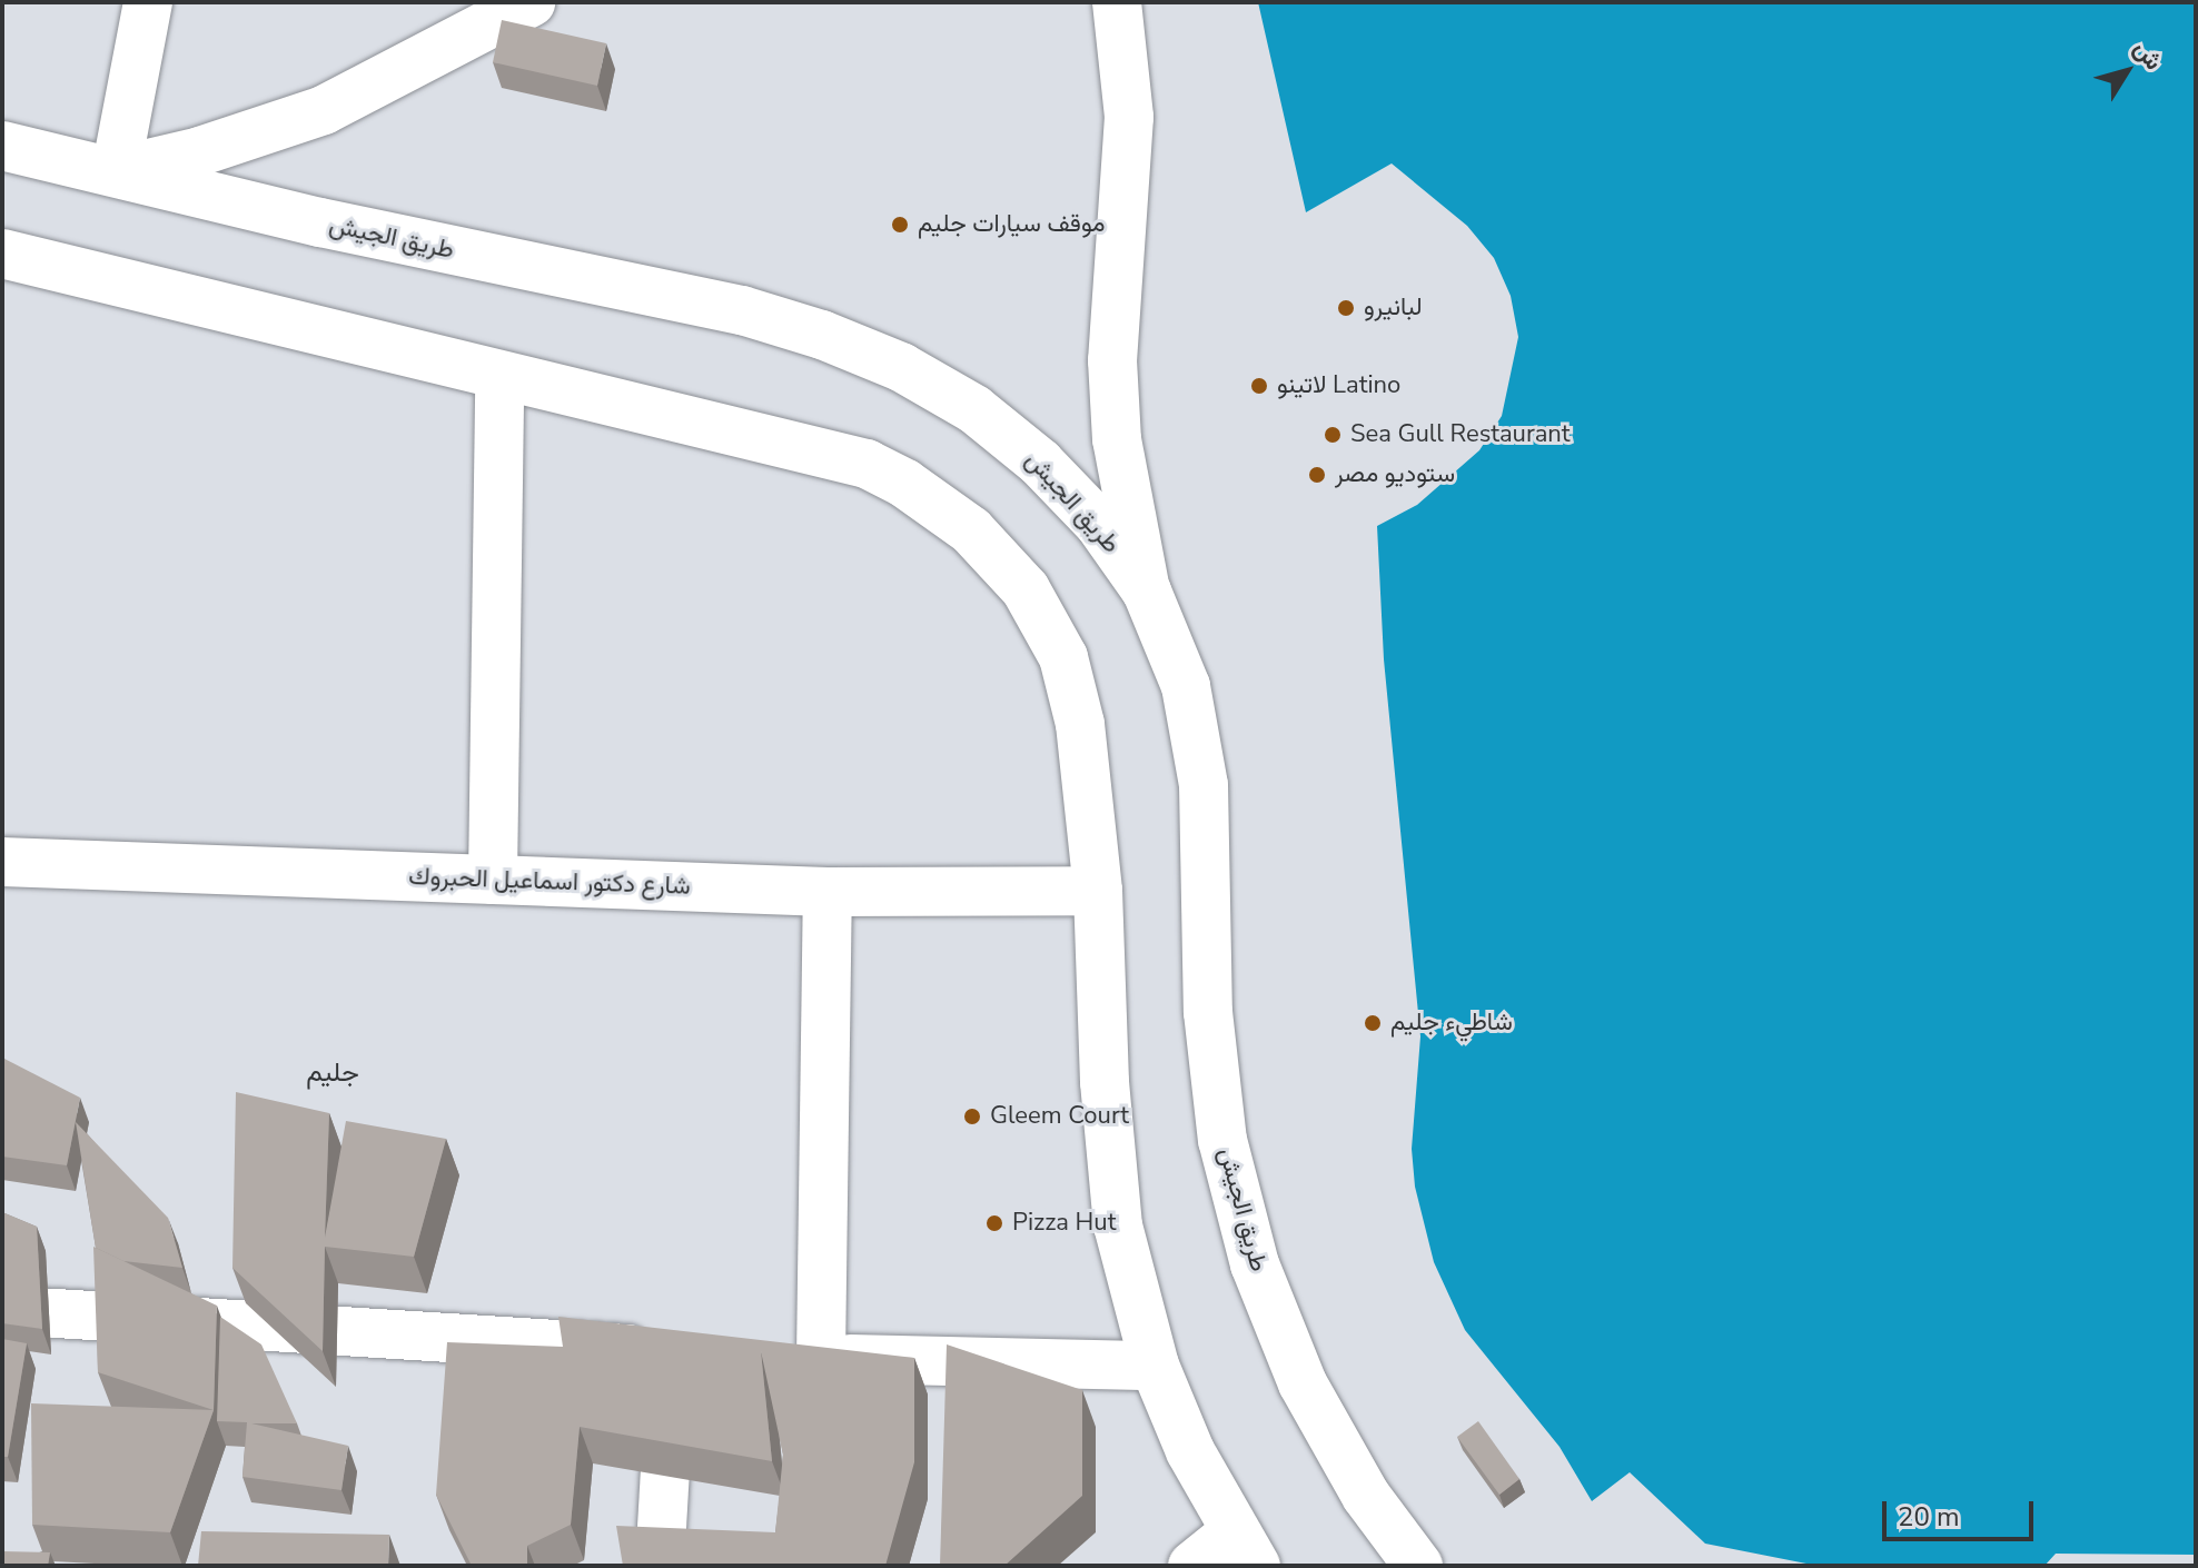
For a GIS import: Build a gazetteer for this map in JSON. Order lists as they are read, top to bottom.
{
  "streets": {
    "main road": ["طريق الجيش", "شارع دكتور اسماعيل الحبروك"]
  },
  "districts": ["جليم"],
  "places": [
    "موقف سيارات جليم",
    "لبانيرو",
    "لاتينو Latino",
    "Sea Gull Restaurant",
    "ستوديو مصر",
    "شاطيء جليم",
    "Gleem Court",
    "Pizza Hut"
  ],
  "scale_bar": "20 m",
  "north": "top right"
}
